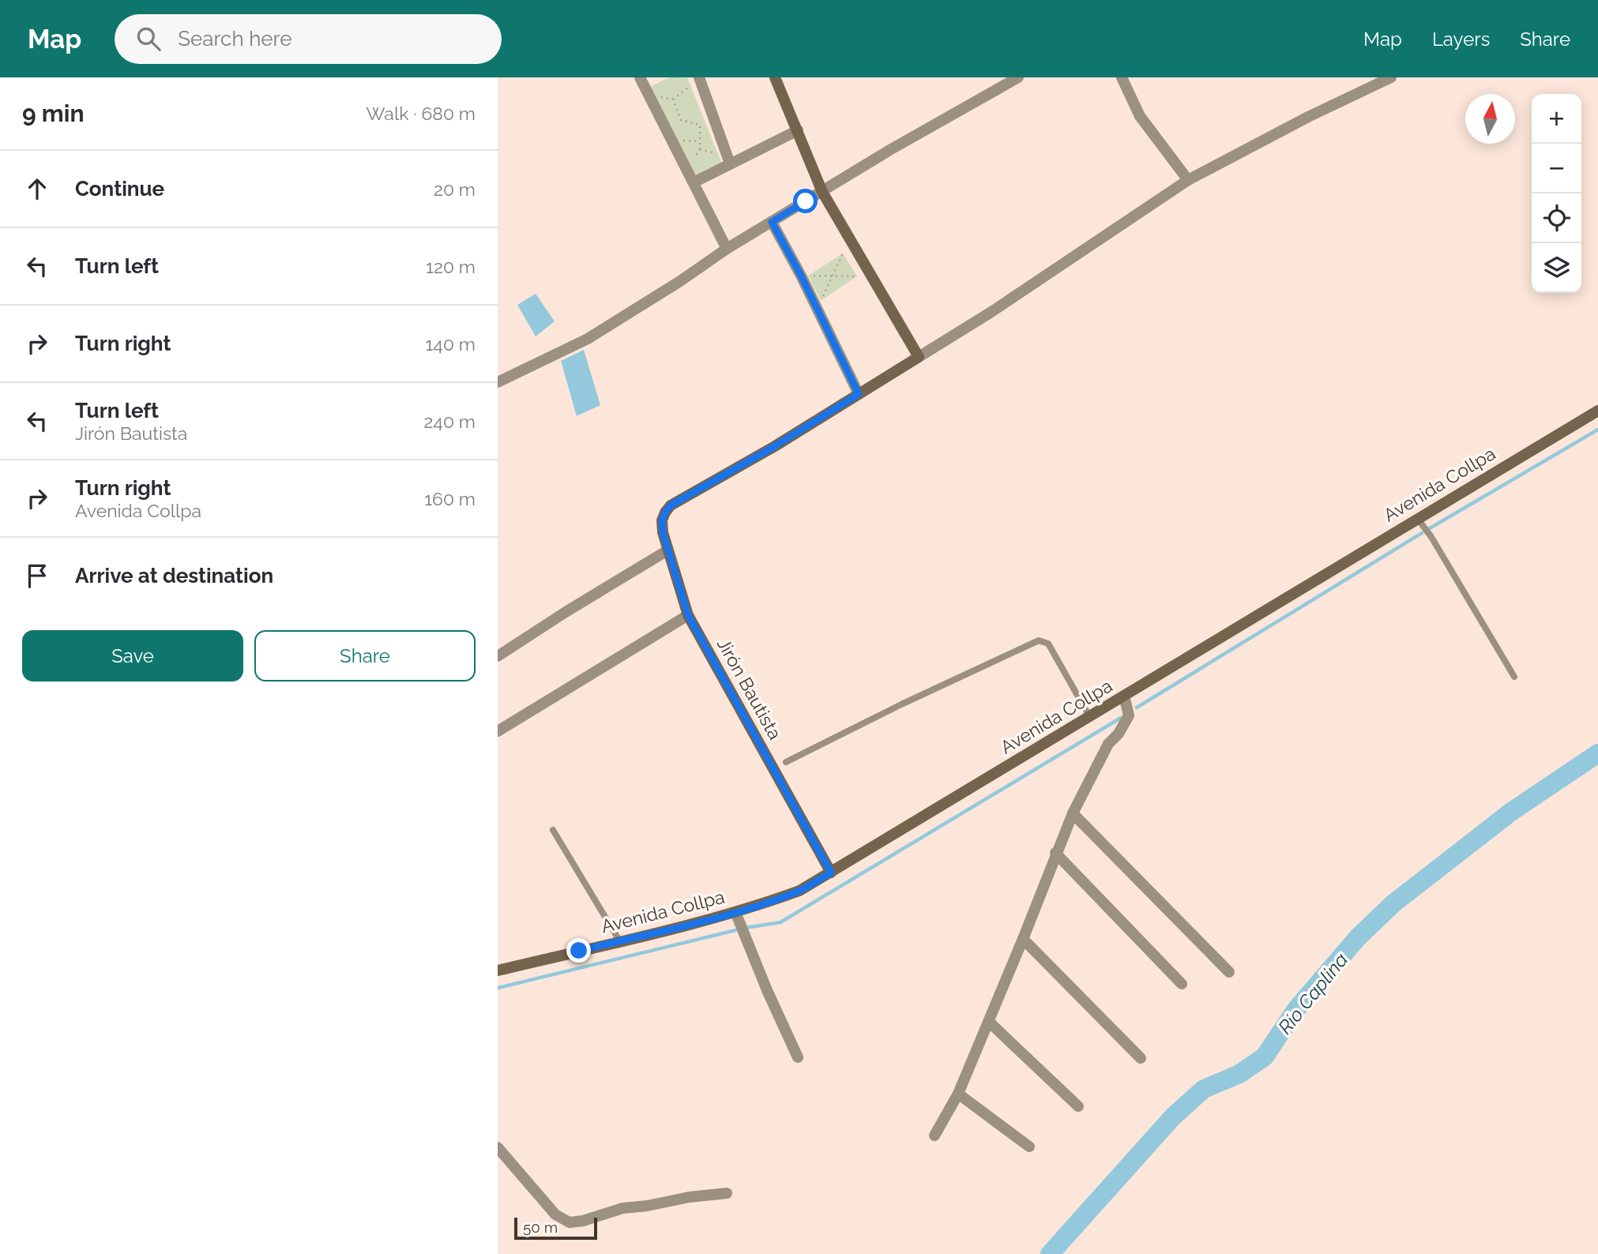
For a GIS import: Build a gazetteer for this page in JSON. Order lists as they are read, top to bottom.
{
  "streets": {
    "main road": ["Avenida Collpa", "Jirón Bautista"]
  },
  "crossings": [
    ["Avenida Collpa", "Jirón Bautista"]
  ],
  "water": ["Río Caplina"],
  "scale_bar": "50 m",
  "north": "top",
  "page": {
    "header": "Map",
    "search": "Search here",
    "nav": ["Map", "Layers", "Share"],
    "heading": ["9 min", "Walk · 680 m"],
    "map_buttons": ["+", "−"],
    "list": [
      ["Continue", "20 m"],
      ["Turn left", "120 m"],
      ["Turn right", "140 m"],
      ["Turn left", "Jirón Bautista", "240 m"],
      ["Turn right", "Avenida Collpa", "160 m"],
      "Arrive at destination"
    ],
    "buttons": ["Save", "Share"],
    "scale": "50 m"
  }
}
